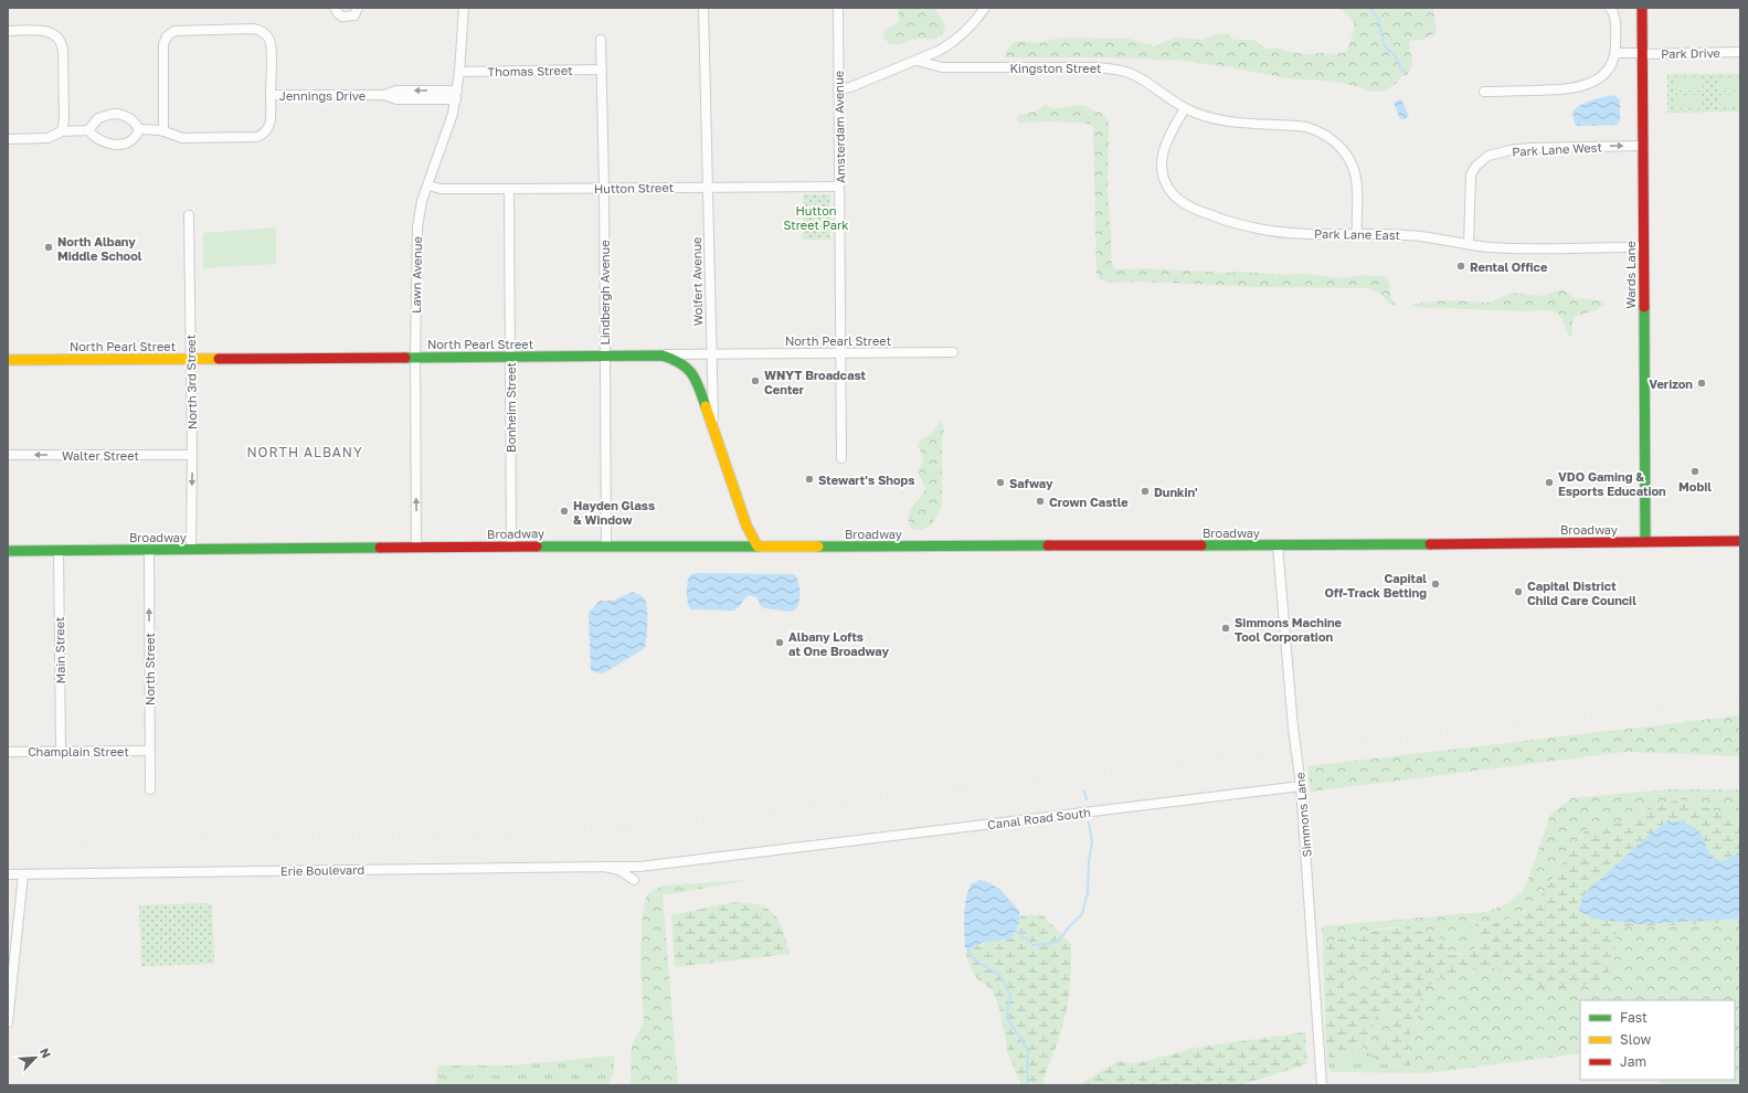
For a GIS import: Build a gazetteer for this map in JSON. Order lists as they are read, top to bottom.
{
  "streets": {
    "main road": [
      "Wards Lane",
      "Wolfert Avenue",
      "North Pearl Street",
      "Broadway"
    ],
    "street": [
      "Park Drive",
      "Kingston Street",
      "Thomas Street",
      "Jennings Drive",
      "Amsterdam Avenue",
      "Park Lane West",
      "Hutton Street",
      "Park Lane East",
      "Lawn Avenue",
      "Lindbergh Avenue",
      "North 3rd Street",
      "Bonheim Street",
      "Walter Street",
      "Main Street",
      "North Street",
      "Champlain Street",
      "Simmons Lane",
      "Canal Road South",
      "Erie Boulevard"
    ]
  },
  "crossings": [
    ["Park Drive", "Wards Lane"],
    ["Kingston Street", "Park Lane East"],
    ["Thomas Street", "Lawn Avenue"],
    ["Thomas Street", "Lindbergh Avenue"],
    ["Jennings Drive", "Lawn Avenue"],
    ["Amsterdam Avenue", "Hutton Street"],
    ["Amsterdam Avenue", "North Pearl Street"],
    ["Park Lane West", "Park Lane East"],
    ["Park Lane West", "Wards Lane"],
    ["Hutton Street", "Lawn Avenue"],
    ["Hutton Street", "Wolfert Avenue"],
    ["Hutton Street", "Lindbergh Avenue"],
    ["Hutton Street", "Bonheim Street"],
    ["Park Lane East", "Wards Lane"],
    ["Lawn Avenue", "North Pearl Street"],
    ["Lawn Avenue", "Broadway"],
    ["Wards Lane", "Broadway"],
    ["Wolfert Avenue", "North Pearl Street"],
    ["Wolfert Avenue", "Broadway"],
    ["Lindbergh Avenue", "North Pearl Street"],
    ["Lindbergh Avenue", "Broadway"],
    ["North Pearl Street", "North 3rd Street"],
    ["North Pearl Street", "Bonheim Street"],
    ["North 3rd Street", "Walter Street"],
    ["North 3rd Street", "Broadway"],
    ["Bonheim Street", "Broadway"],
    ["Broadway", "Main Street"],
    ["Broadway", "North Street"],
    ["Broadway", "Simmons Lane"],
    ["Main Street", "Champlain Street"],
    ["North Street", "Champlain Street"],
    ["Simmons Lane", "Canal Road South"],
    ["Canal Road South", "Erie Boulevard"]
  ],
  "one_way": ["Walter Street", "North Street"],
  "districts": ["NORTH ALBANY"],
  "parks": ["Hutton Street Park"],
  "places": [
    "North Albany Middle School",
    "Rental Office",
    "WNYT Broadcast Center",
    "Verizon",
    "Mobil",
    "Stewart's Shops",
    "Safway",
    "VDO Gaming & Esports Education",
    "Dunkin'",
    "Crown Castle",
    "Hayden Glass & Window",
    "Capital Off-Track Betting",
    "Capital District Child Care Council",
    "Simmons Machine Tool Corporation",
    "Albany Lofts at One Broadway"
  ],
  "legend": ["Fast", "Slow", "Jam"],
  "north": "top right"
}
